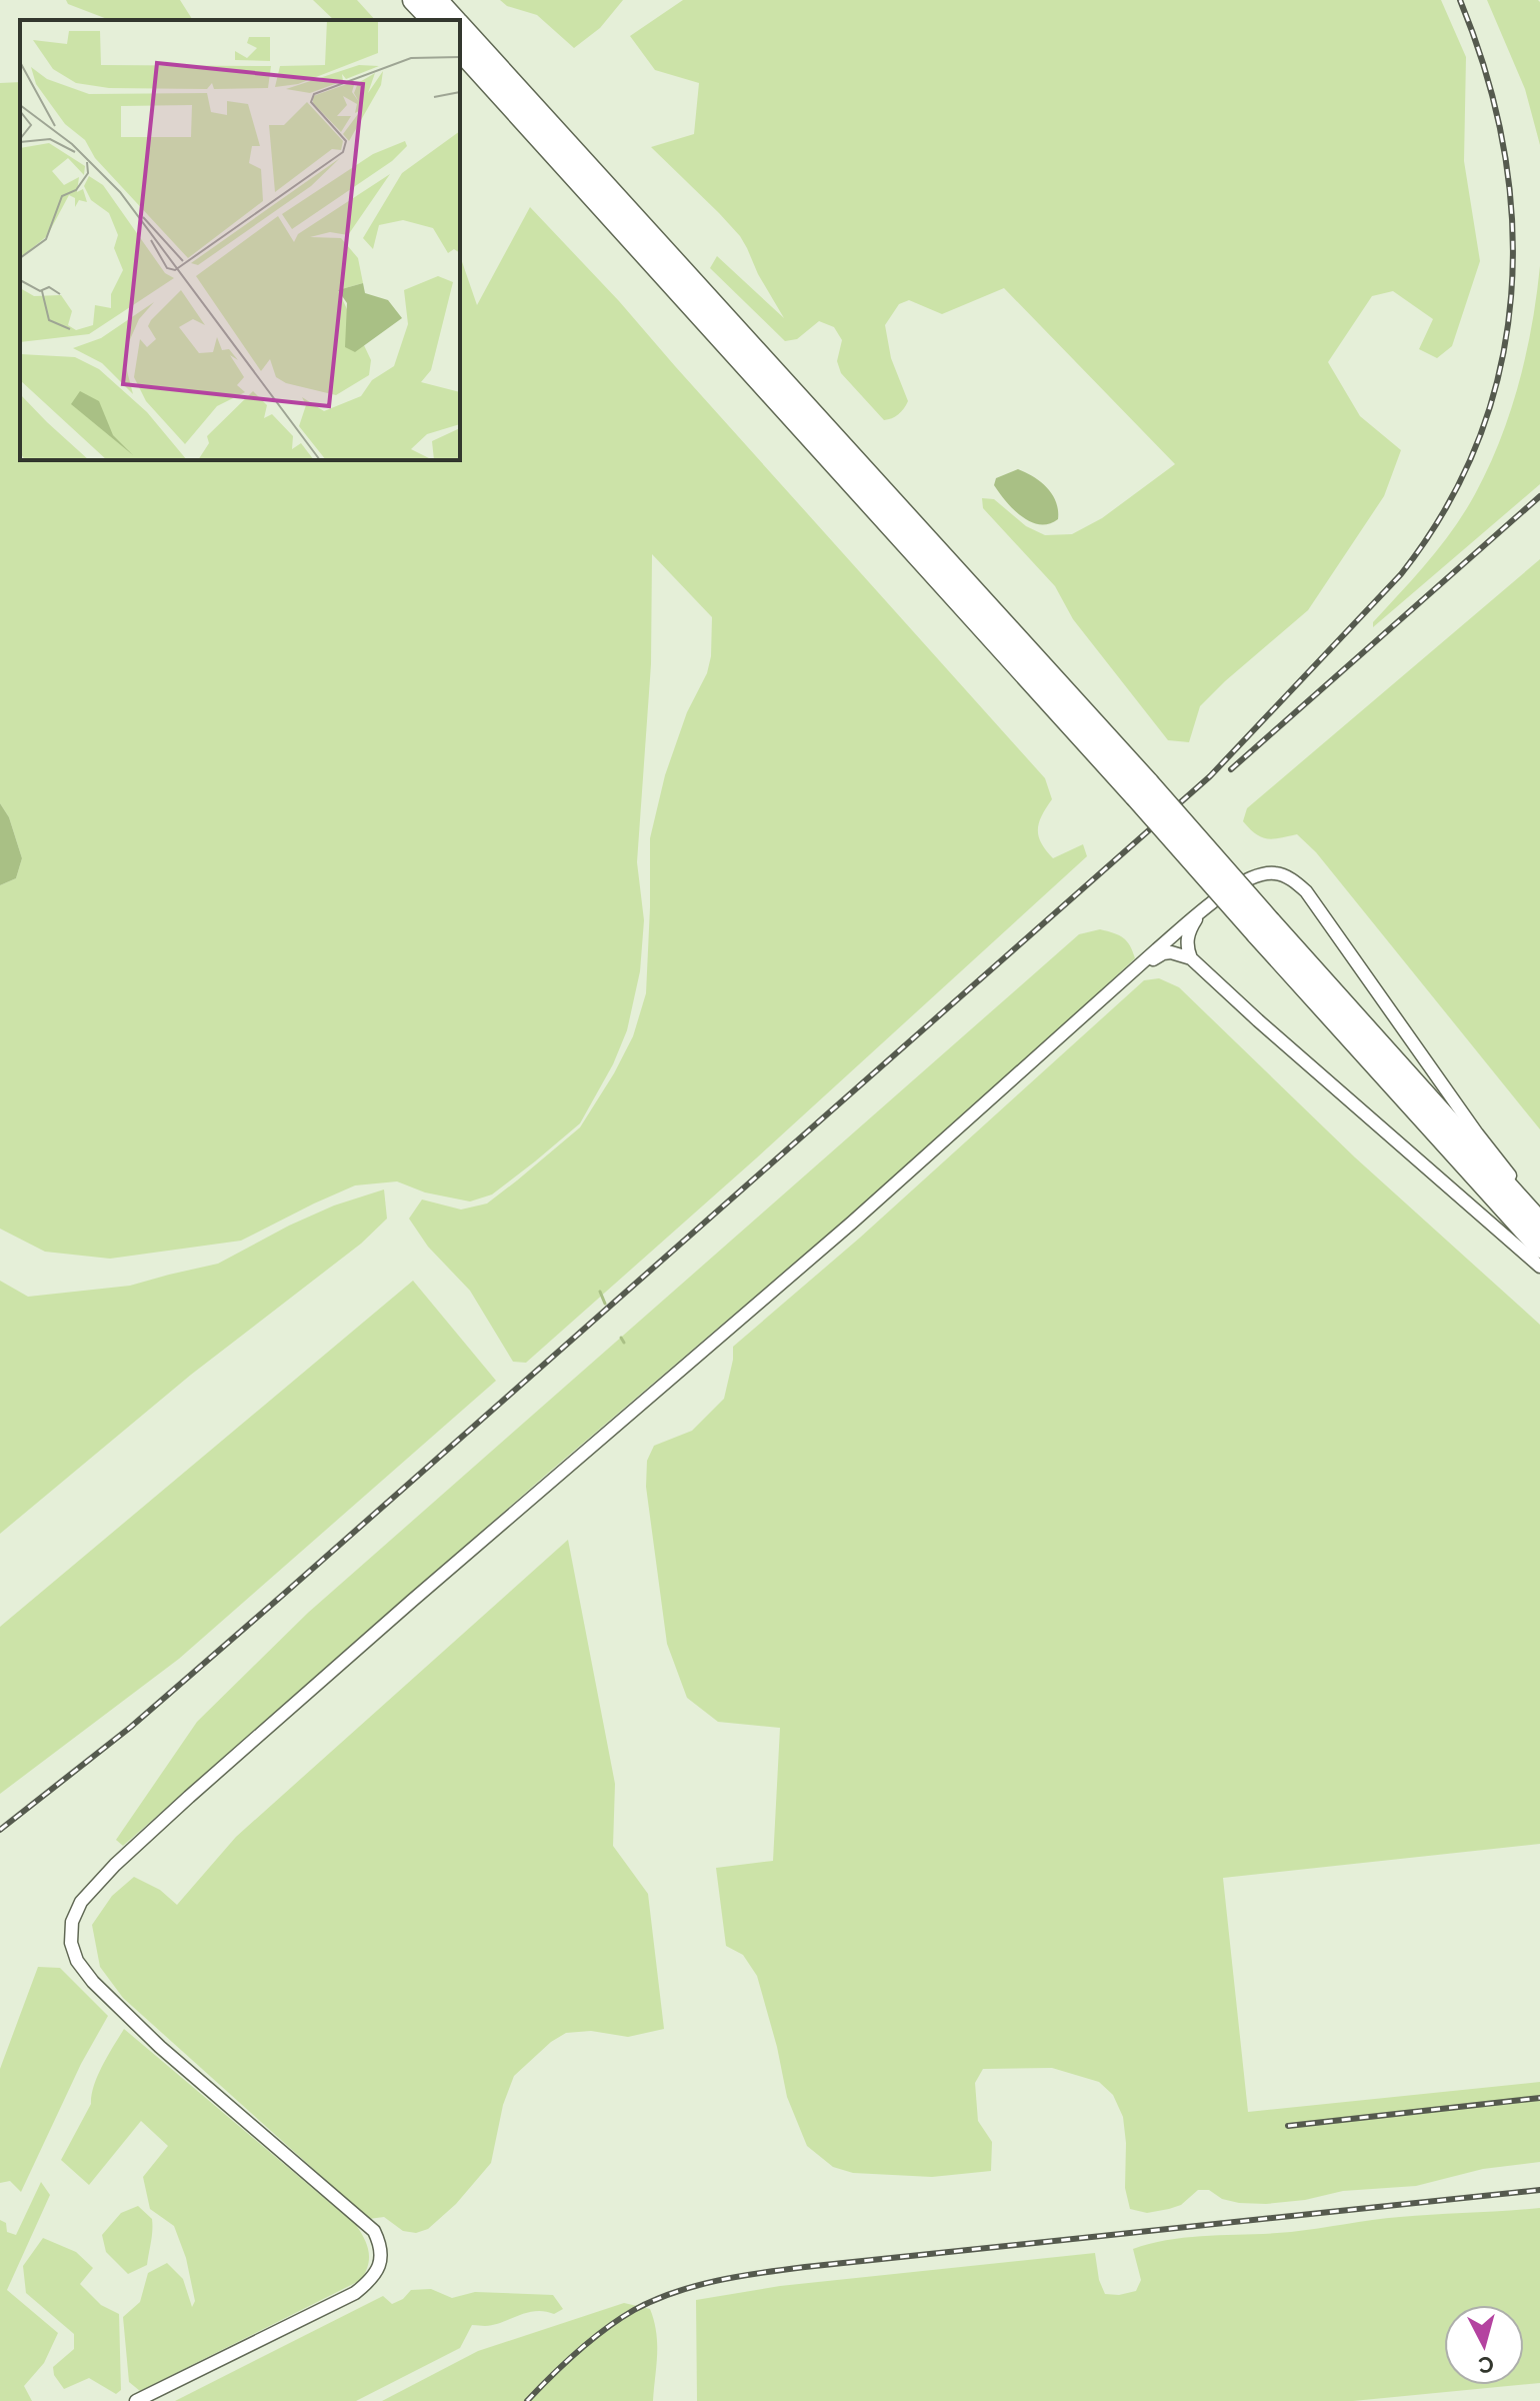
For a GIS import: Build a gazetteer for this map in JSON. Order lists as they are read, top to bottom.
{
  "north": "bottom"
}
